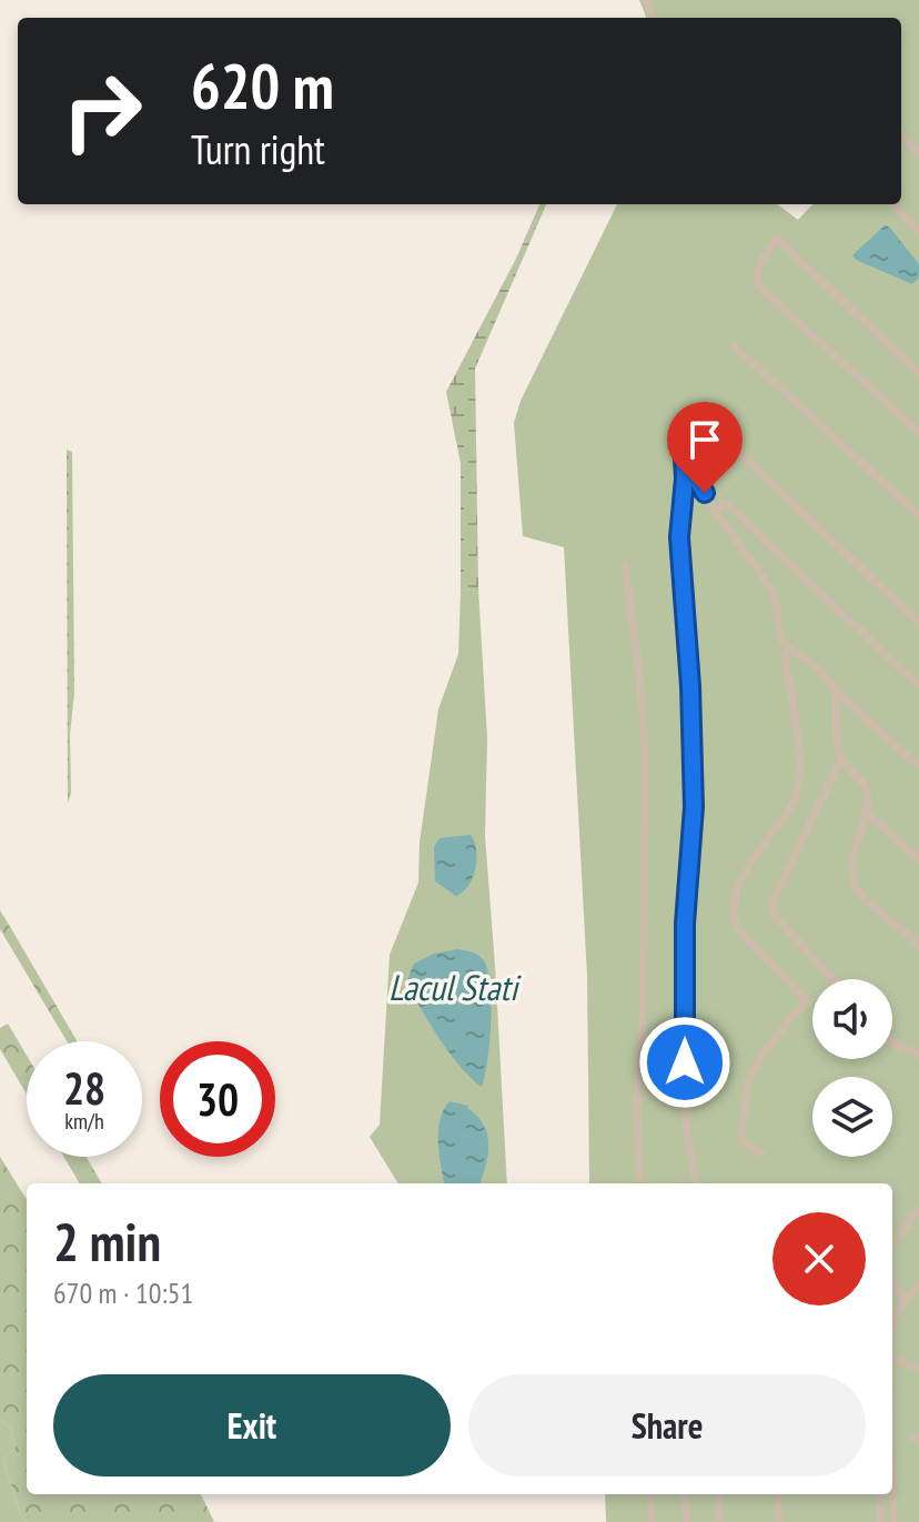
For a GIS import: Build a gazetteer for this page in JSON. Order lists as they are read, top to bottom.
{
  "water": ["Lacul Stati"],
  "page": {
    "turn": ["620 m", "Turn right"],
    "speed": "28 km/h",
    "limit": "30",
    "heading": ["2 min", "670 m · 10:51"],
    "buttons": ["Exit", "Share"]
  }
}
